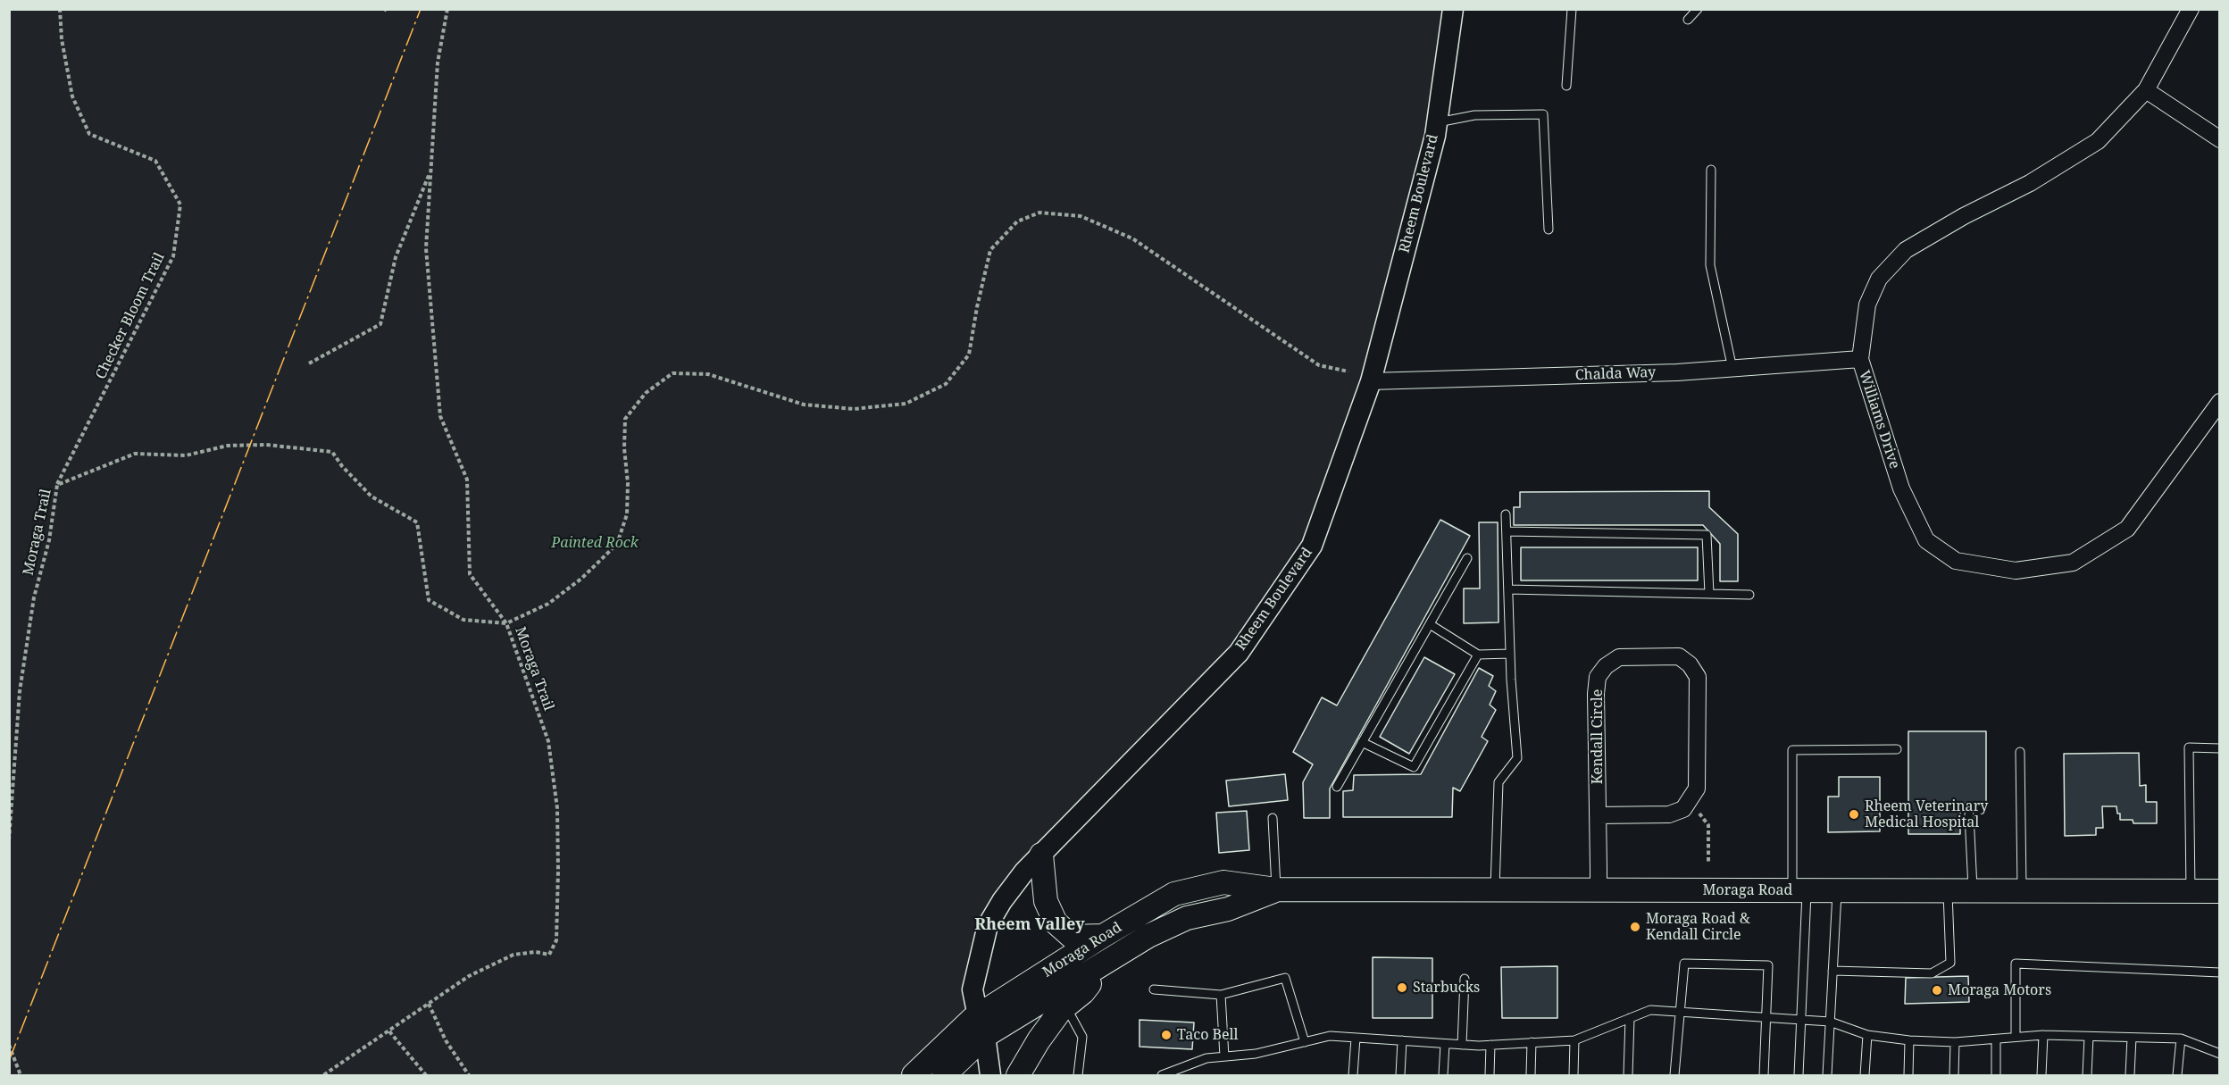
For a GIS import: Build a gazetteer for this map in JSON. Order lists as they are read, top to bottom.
{
  "streets": {
    "main road": ["Moraga Road"],
    "street": [
      "Rheem Boulevard",
      "Chalda Way",
      "Williams Drive",
      "Kendall Circle"
    ],
    "path": ["Checker Bloom Trail", "Moraga Trail"]
  },
  "crossings": [
    ["Rheem Boulevard", "Chalda Way"],
    ["Rheem Boulevard", "Moraga Road"],
    ["Checker Bloom Trail", "Moraga Trail"],
    ["Chalda Way", "Williams Drive"],
    ["Kendall Circle", "Moraga Road"]
  ],
  "districts": ["Rheem Valley"],
  "parks": ["Painted Rock"],
  "places": [
    "Rheem Veterinary Medical Hospital",
    "Moraga Road & Kendall Circle",
    "Starbucks",
    "Moraga Motors",
    "Taco Bell"
  ]
}
